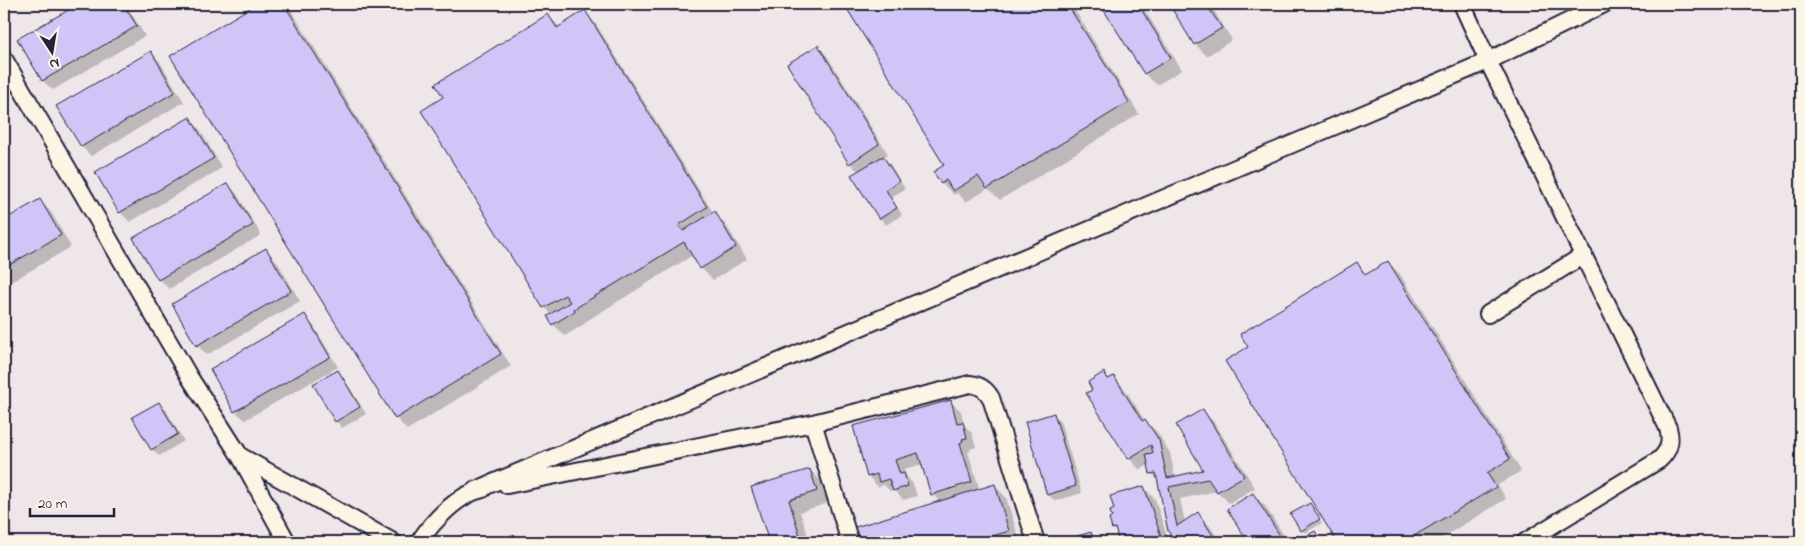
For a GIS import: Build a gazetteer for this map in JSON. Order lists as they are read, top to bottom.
{
  "scale_bar": "20 m",
  "north": "bottom"
}
